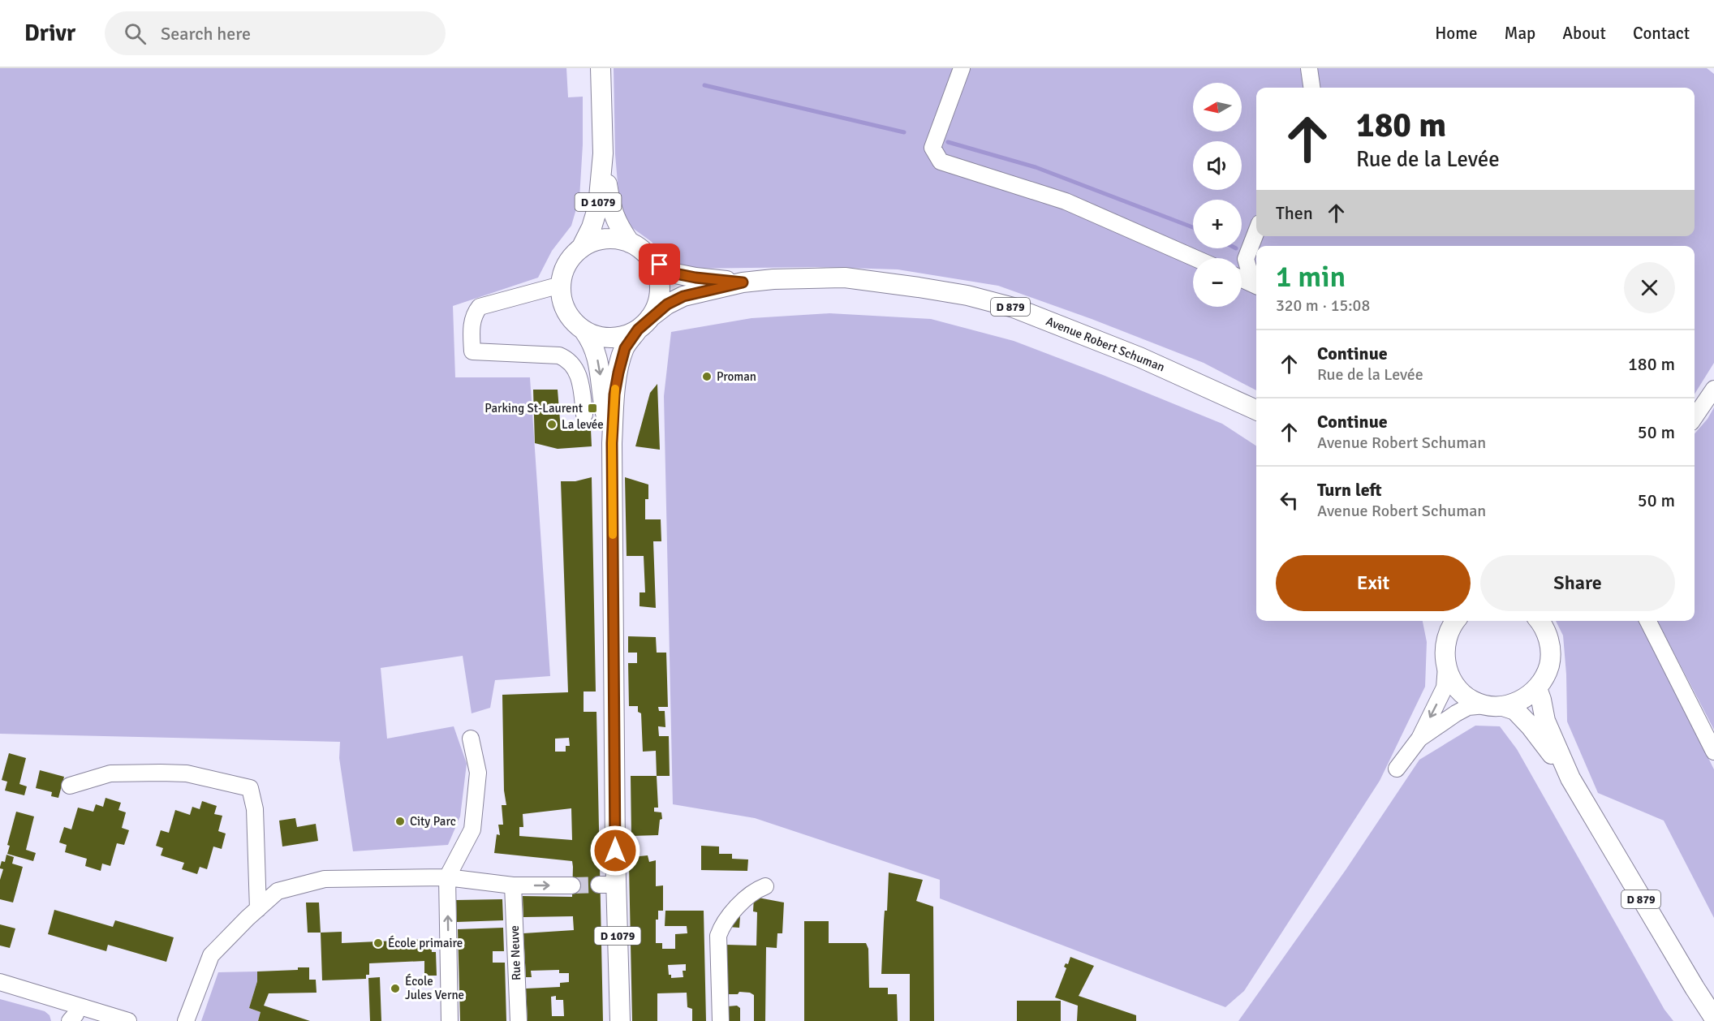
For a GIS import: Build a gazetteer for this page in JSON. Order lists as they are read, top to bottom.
{
  "streets": {
    "main road": ["D 1079", "D 879", "Avenue Robert Schuman"],
    "street": ["Rue Neuve"]
  },
  "crossings": [
    ["D 1079", "Avenue Robert Schuman"]
  ],
  "places": {
    "other": [
      "Proman",
      "La levée",
      "City Parc",
      "École primaire",
      "École Jules Verne"
    ],
    "transit": ["Parking St-Laurent"]
  },
  "north": "left",
  "page": {
    "header": "Drivr",
    "search": "Search here",
    "nav": [
      "Home",
      "Map",
      "About",
      "Contact"
    ],
    "map_buttons": ["+", "−"],
    "turn": ["180 m", "Rue de la Levée"],
    "then": "Then",
    "heading": ["1 min", "320 m · 15:08"],
    "list": [
      {
        "name": "Continue",
        "note": "Rue de la Levée",
        "value": "180 m"
      },
      {
        "name": "Continue",
        "note": "Avenue Robert Schuman",
        "value": "50 m"
      },
      {
        "name": "Turn left",
        "note": "Avenue Robert Schuman",
        "value": "50 m"
      }
    ],
    "buttons": ["Exit", "Share"]
  }
}
